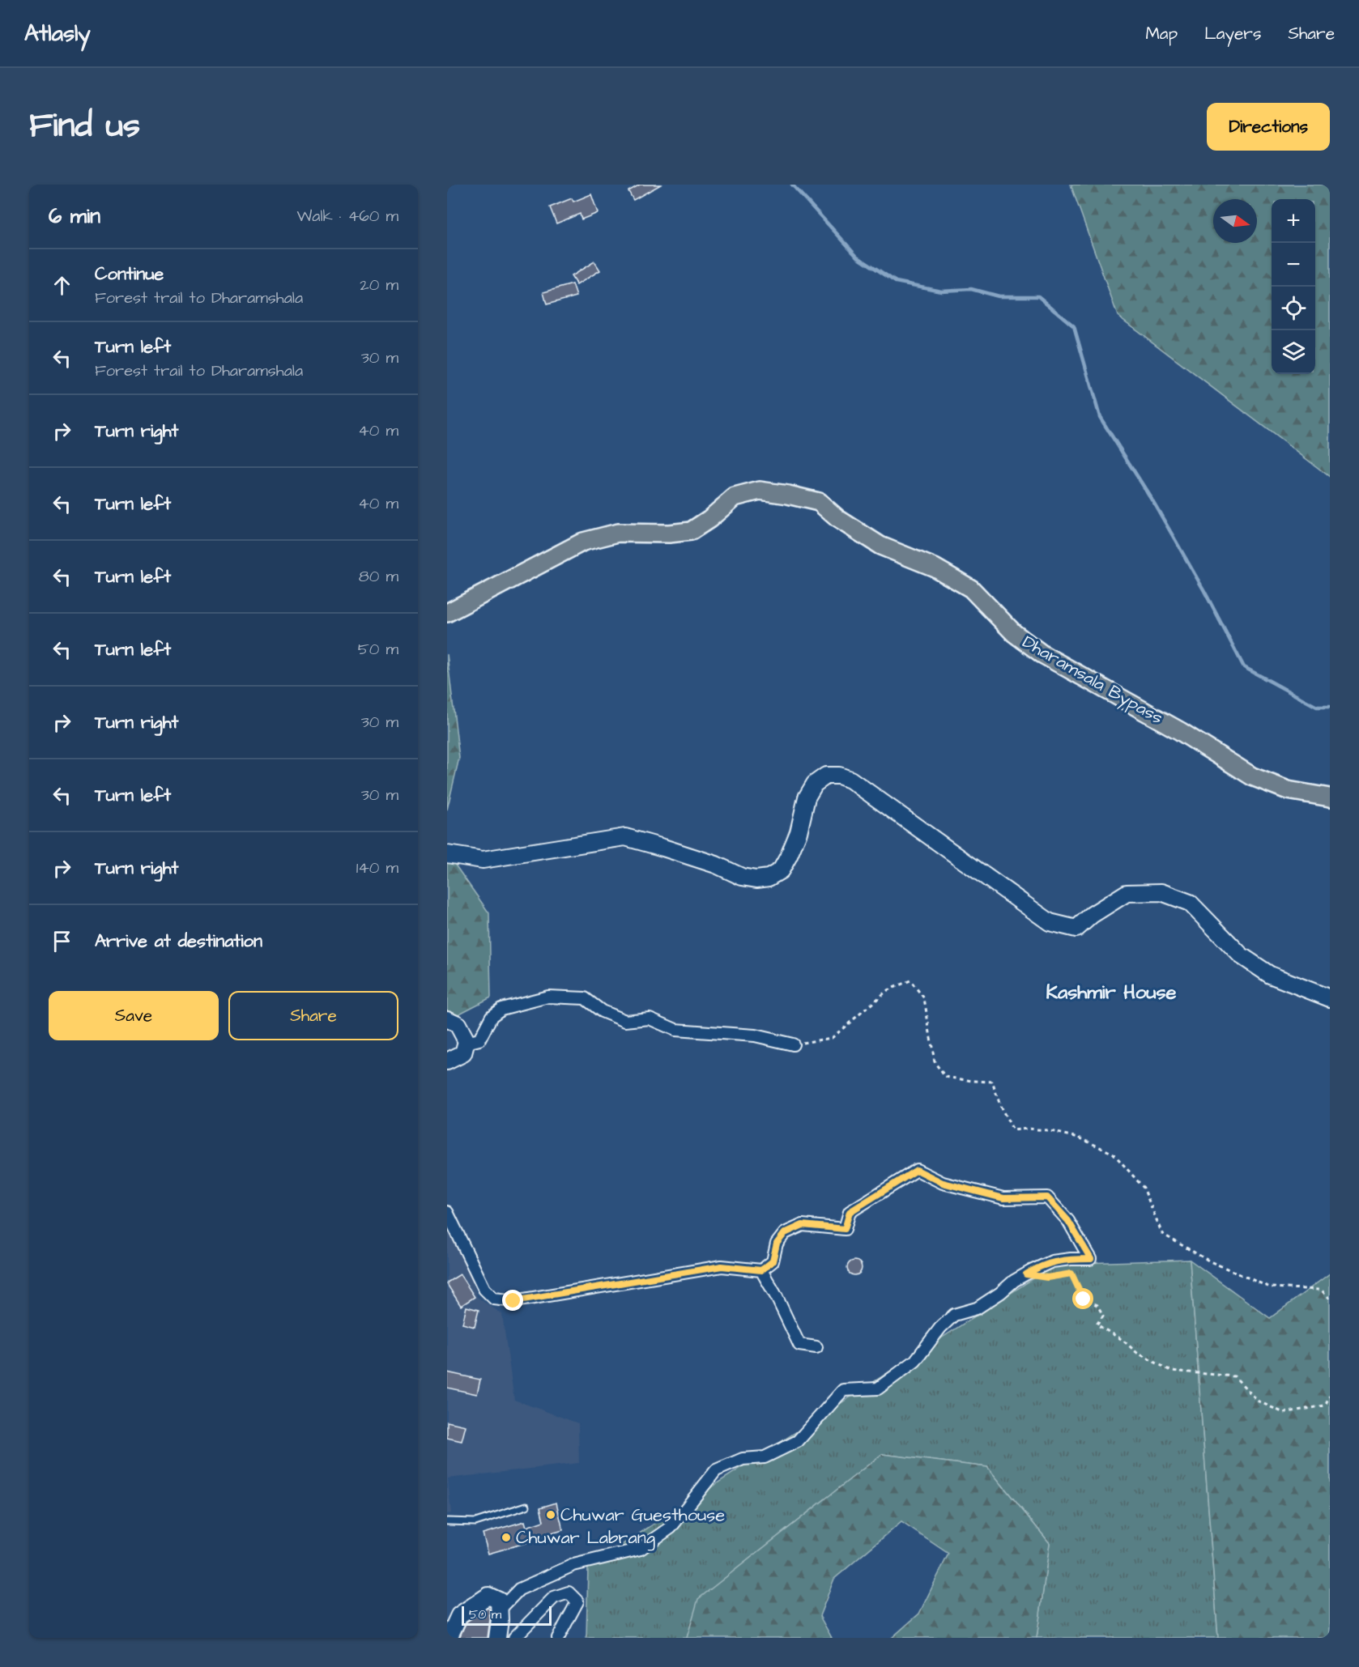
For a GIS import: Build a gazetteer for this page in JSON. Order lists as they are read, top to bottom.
{
  "streets": {
    "main road": ["Dharamsala Bypass"]
  },
  "districts": ["Kashmir House"],
  "places": ["Chuwar Guesthouse", "Chuwar Labrang"],
  "scale_bar": "50 m",
  "north": "right",
  "page": {
    "header": "Atlasly",
    "nav": ["Map", "Layers", "Share"],
    "title": "Find us",
    "buttons": [
      "Directions",
      ["Save", "Share"]
    ],
    "heading": ["6 min", "Walk · 460 m"],
    "map_buttons": ["+", "−"],
    "list": [
      ["Continue", "Forest trail to Dharamshala", "20 m"],
      ["Turn left", "Forest trail to Dharamshala", "30 m"],
      ["Turn right", "40 m"],
      ["Turn left", "40 m"],
      ["Turn left", "80 m"],
      ["Turn left", "50 m"],
      ["Turn right", "30 m"],
      ["Turn left", "30 m"],
      ["Turn right", "140 m"],
      "Arrive at destination"
    ],
    "scale": "50 m"
  }
}
